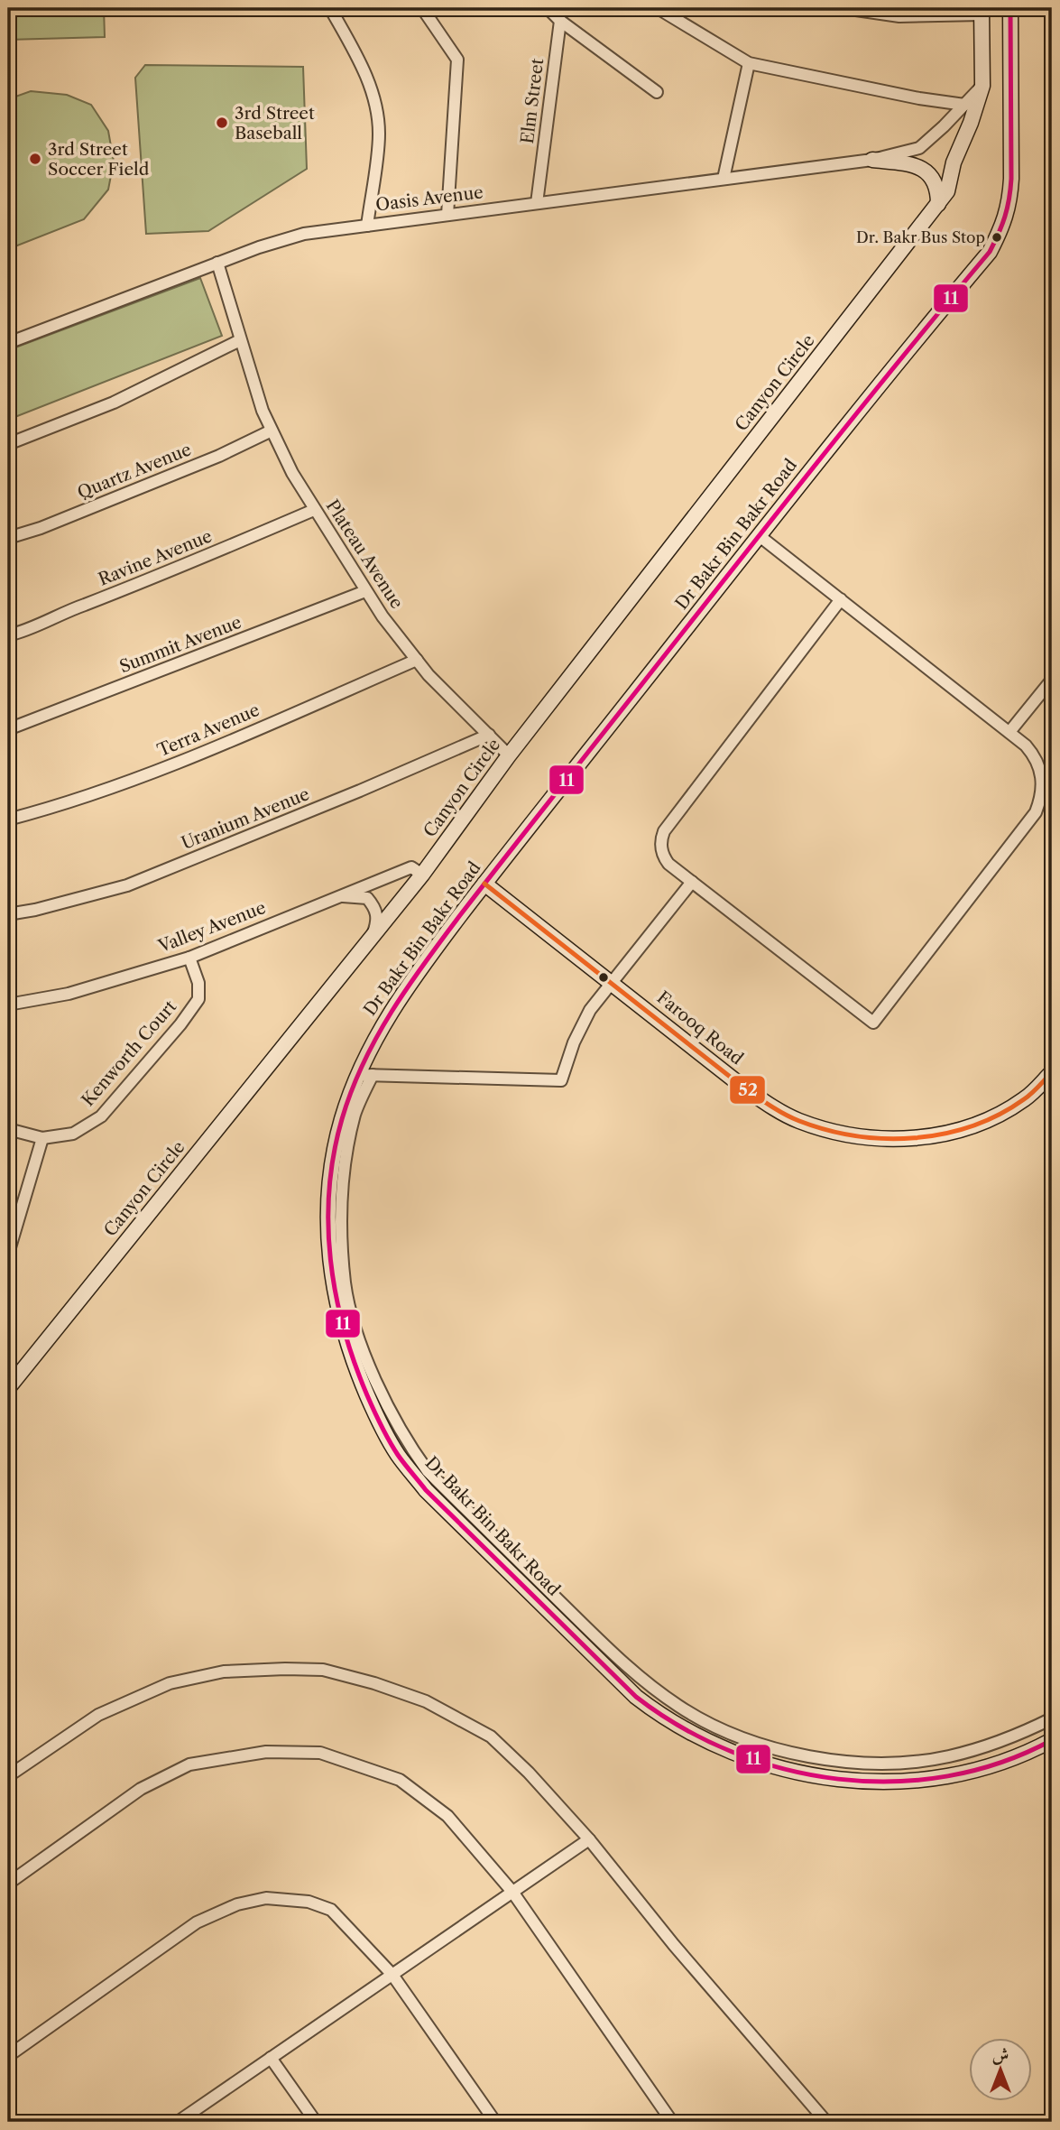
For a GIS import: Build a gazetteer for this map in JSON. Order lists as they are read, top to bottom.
{
  "streets": {
    "street": [
      "Elm Street",
      "Oasis Avenue",
      "Canyon Circle",
      "Quartz Avenue",
      "Dr Bakr Bin Bakr Road",
      "Plateau Avenue",
      "Ravine Avenue",
      "Summit Avenue",
      "Terra Avenue",
      "Uranium Avenue",
      "Valley Avenue",
      "Farooq Road",
      "Kenworth Court"
    ]
  },
  "crossings": [
    ["Elm Street", "Oasis Avenue"],
    ["Oasis Avenue", "Canyon Circle"],
    ["Oasis Avenue", "Plateau Avenue"],
    ["Canyon Circle", "Plateau Avenue"],
    ["Canyon Circle", "Valley Avenue"],
    ["Quartz Avenue", "Plateau Avenue"],
    ["Dr Bakr Bin Bakr Road", "Farooq Road"],
    ["Plateau Avenue", "Ravine Avenue"],
    ["Plateau Avenue", "Summit Avenue"],
    ["Plateau Avenue", "Terra Avenue"],
    ["Plateau Avenue", "Uranium Avenue"],
    ["Valley Avenue", "Kenworth Court"]
  ],
  "places": ["3rd Street Baseball", "3rd Street Soccer Field", "Dr. Bakr Bus Stop"],
  "lines": ["transit line 11", "transit line 52"],
  "north": "top"
}
